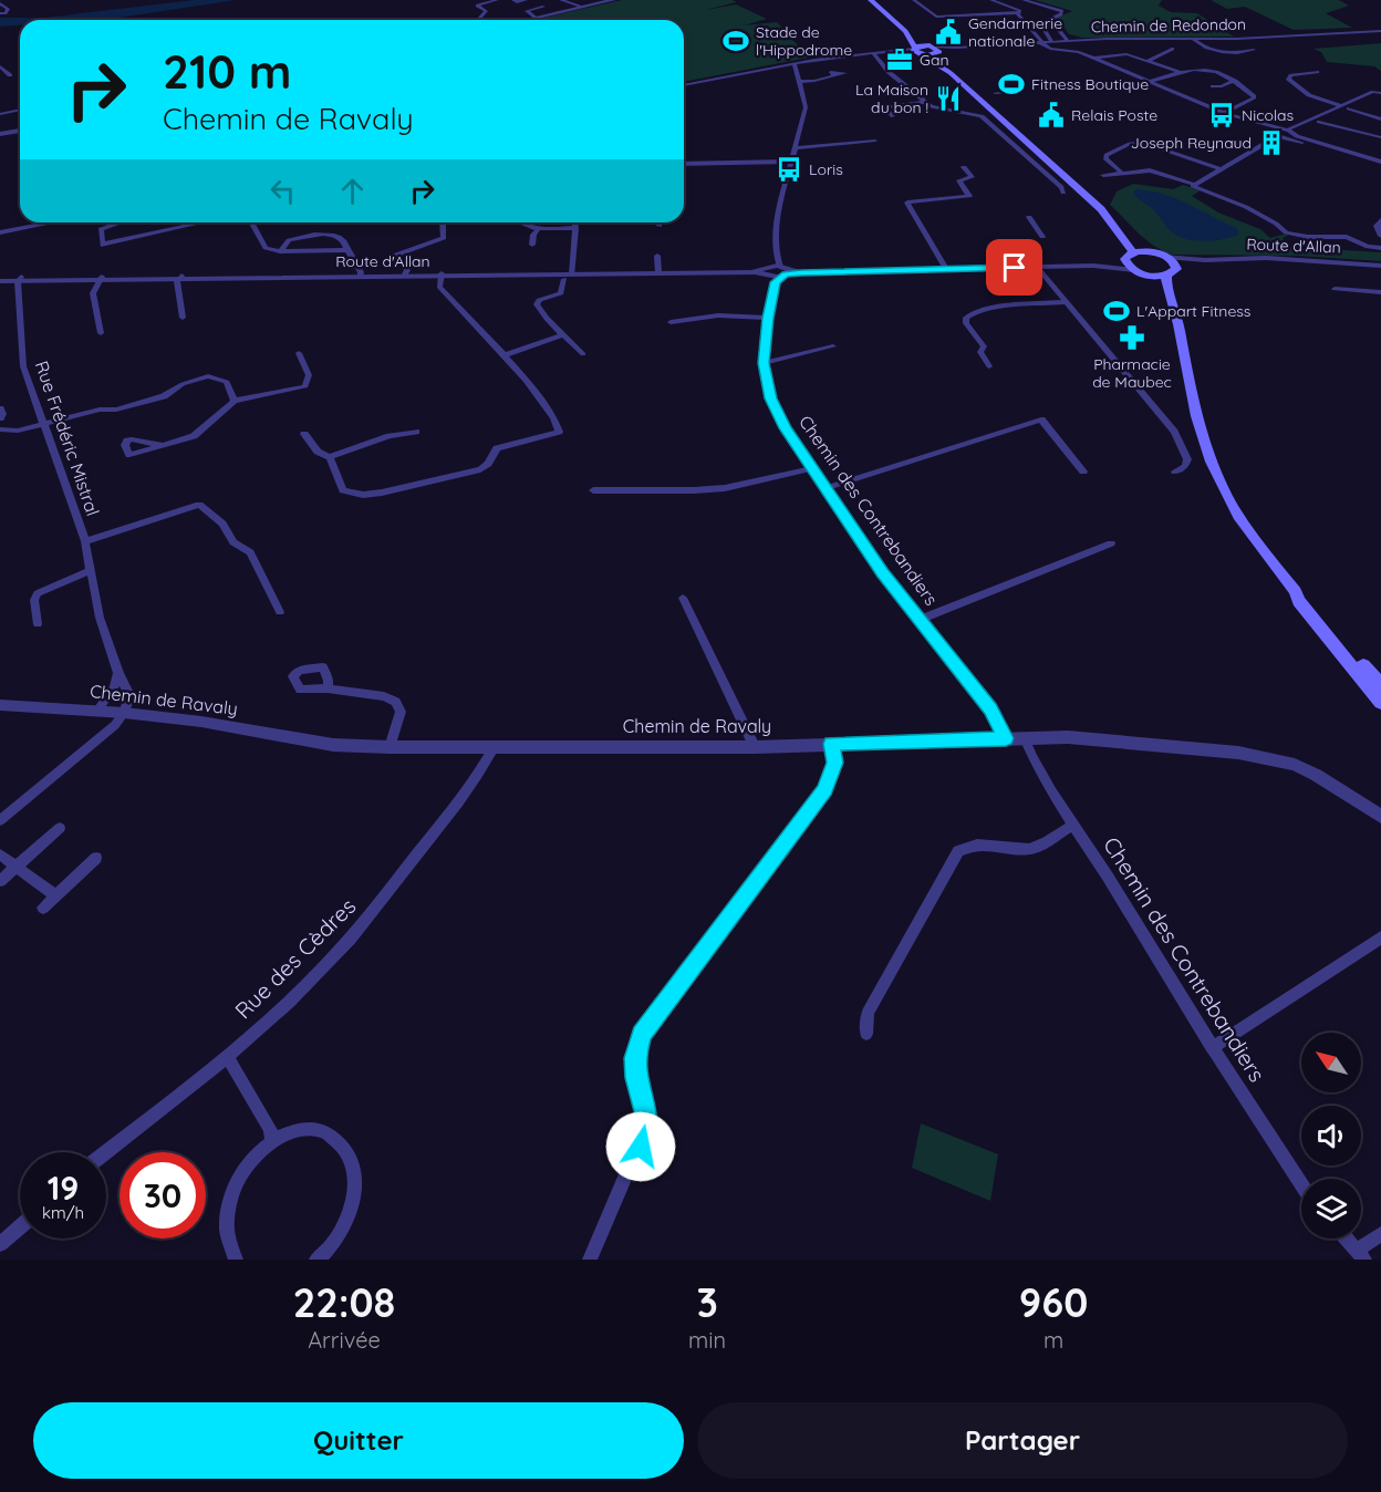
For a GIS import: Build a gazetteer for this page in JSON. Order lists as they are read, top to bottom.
{
  "streets": {
    "street": [
      "Chemin de Redondon",
      "Route d'Allan",
      "Rue Frédéric Mistral",
      "Chemin des Contrebandiers",
      "Chemin de Ravaly",
      "Rue des Cèdres"
    ]
  },
  "crossings": [
    ["Route d'Allan", "Rue Frédéric Mistral"],
    ["Route d'Allan", "Chemin des Contrebandiers"],
    ["Rue Frédéric Mistral", "Chemin de Ravaly"],
    ["Chemin des Contrebandiers", "Chemin de Ravaly"],
    ["Chemin de Ravaly", "Rue des Cèdres"]
  ],
  "places": {
    "public building": ["Gendarmerie nationale", "Relais Poste"],
    "sports": ["Stade de l'Hippodrome", "Fitness Boutique", "L'Appart Fitness"],
    "office": ["Gan"],
    "restaurant": ["La Maison du bon !"],
    "bus stop": ["Nicolas", "Loris"],
    "building": ["Joseph Reynaud"],
    "pharmacy": ["Pharmacie de Maubec"]
  },
  "north": "top left",
  "page": {
    "turn": ["210 m", "Chemin de Ravaly"],
    "speed": "19 km/h",
    "limit": "30",
    "eta": [
      "22:08",
      "Arrivée",
      "3",
      "min",
      "960",
      "m"
    ],
    "buttons": ["Quitter", "Partager"]
  }
}
